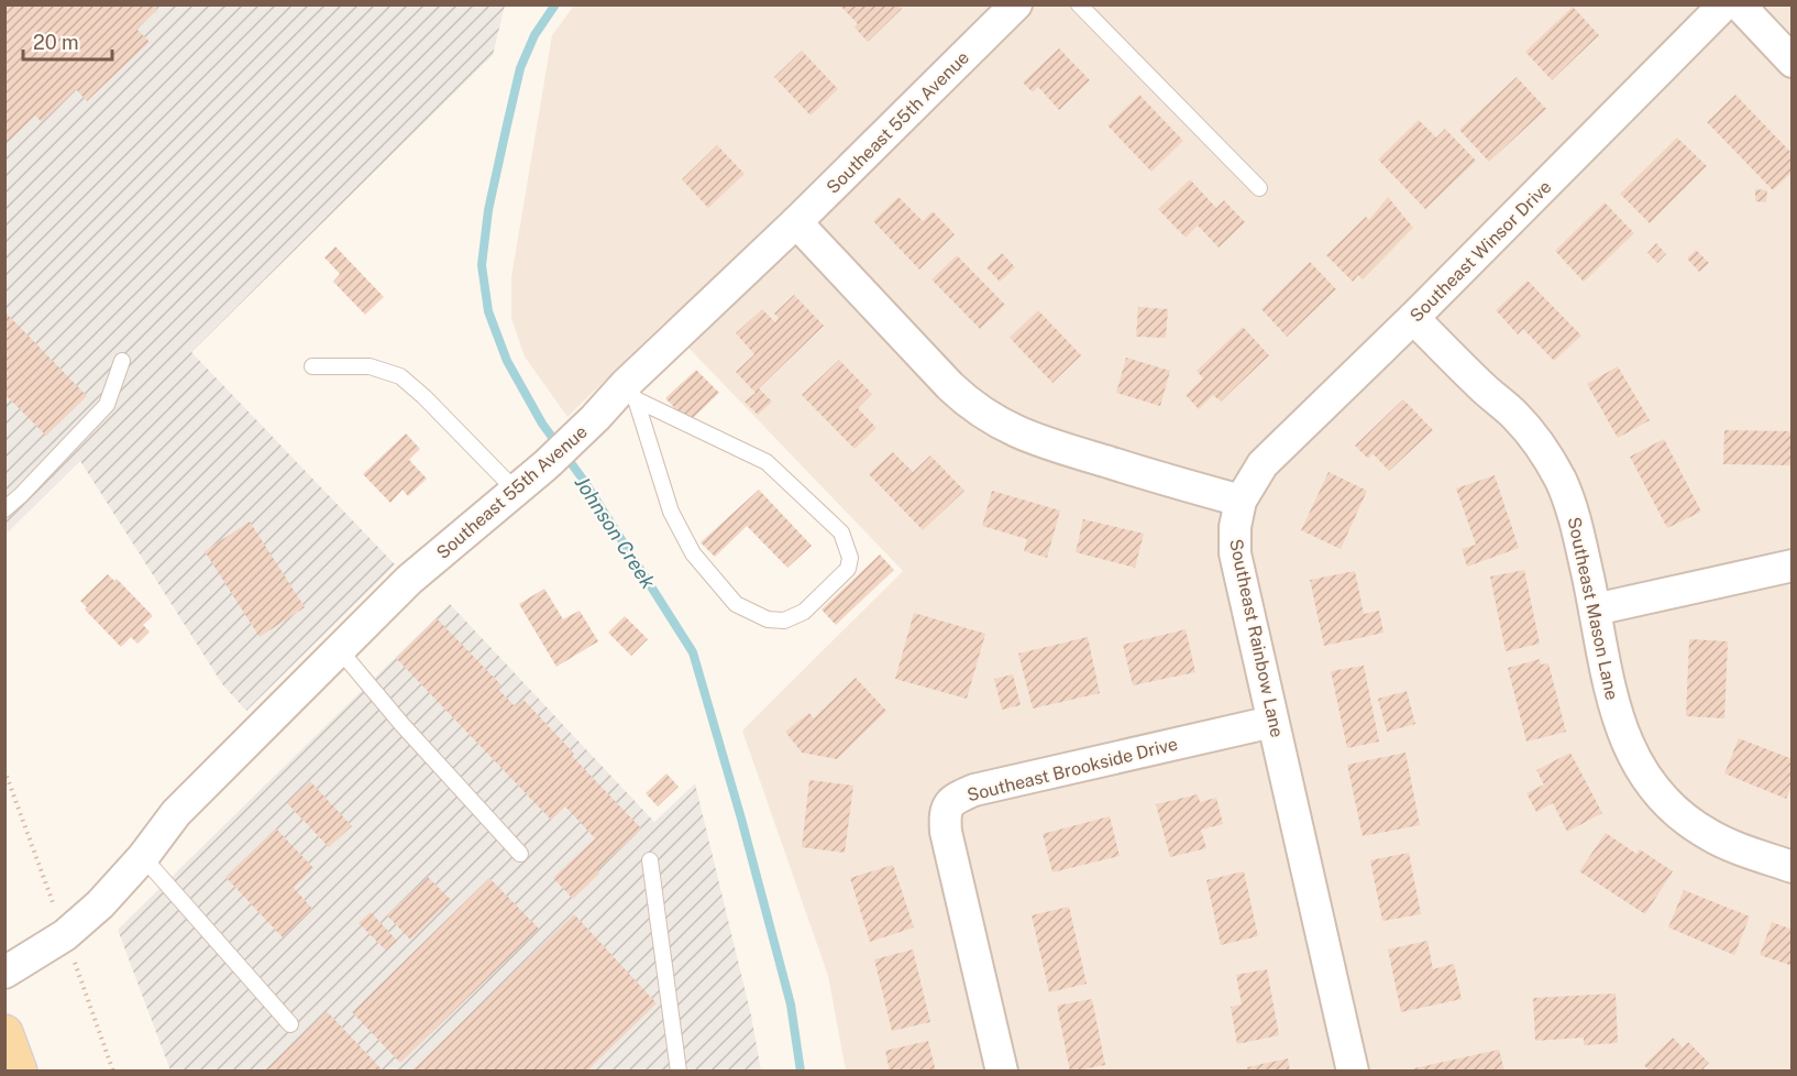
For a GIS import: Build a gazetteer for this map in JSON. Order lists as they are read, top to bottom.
{
  "streets": {
    "street": [
      "Southeast 55th Avenue",
      "Southeast Winsor Drive",
      "Southeast Mason Lane",
      "Southeast Rainbow Lane",
      "Southeast Brookside Drive"
    ]
  },
  "crossings": [
    ["Southeast Winsor Drive", "Southeast Mason Lane"],
    ["Southeast Winsor Drive", "Southeast Rainbow Lane"],
    ["Southeast Rainbow Lane", "Southeast Brookside Drive"]
  ],
  "water": ["Johnson Creek"],
  "scale_bar": "20 m"
}
